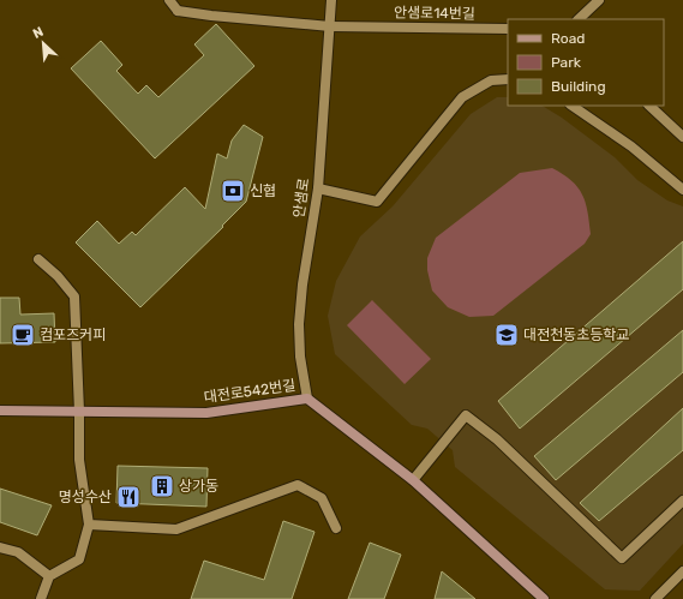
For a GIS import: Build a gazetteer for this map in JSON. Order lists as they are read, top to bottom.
{
  "streets": {
    "main road": ["대전로542번길"],
    "street": ["안샘로14번길", "안샘로"]
  },
  "crossings": [
    ["안샘로14번길", "안샘로"],
    ["안샘로", "대전로542번길"]
  ],
  "places": {
    "bank": ["신협"],
    "cafe": ["컴포즈커피"],
    "school or university": ["대전천동초등학교"],
    "building": ["상가동"],
    "restaurant": ["명성수산"]
  },
  "legend": ["Road", "Park", "Building"],
  "north": "top left"
}
